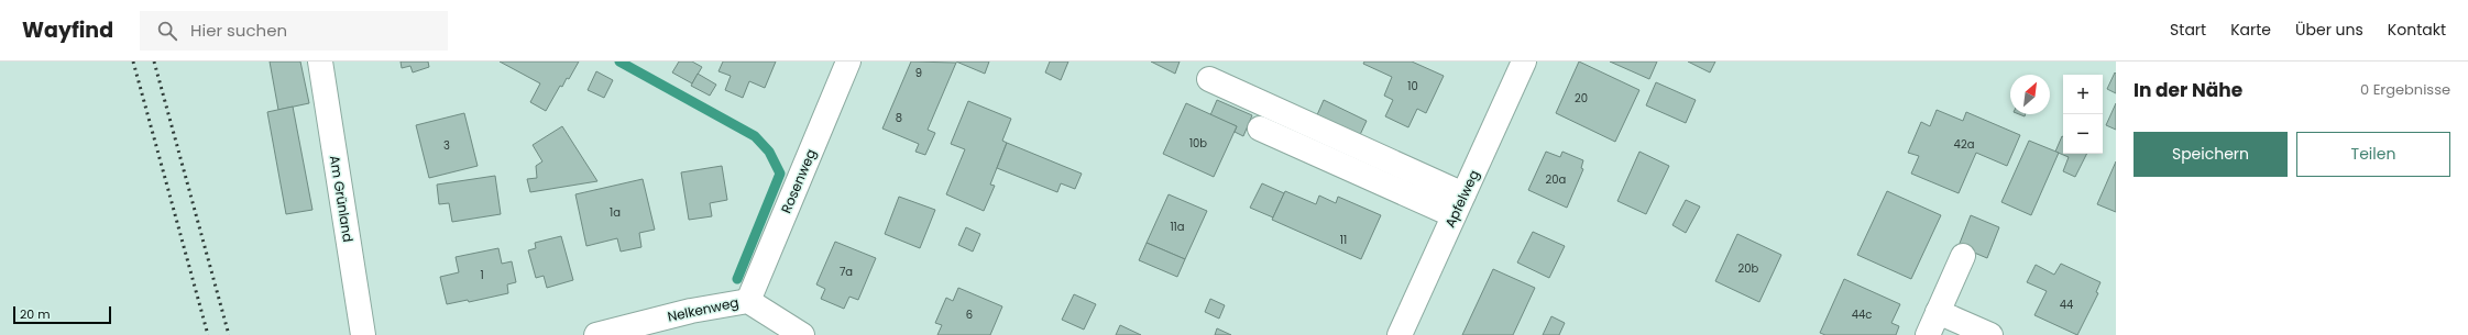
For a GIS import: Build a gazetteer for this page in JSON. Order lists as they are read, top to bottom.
{
  "streets": {
    "street": [
      "Rosenweg",
      "Am Grünland",
      "Apfelweg",
      "Nelkenweg"
    ]
  },
  "crossings": [
    ["Rosenweg", "Nelkenweg"]
  ],
  "house_numbers": [
    "9",
    "10",
    "20",
    "8",
    "10b",
    "42a",
    "3",
    "20a",
    "1a",
    "11a",
    "11",
    "20b",
    "7a",
    "1",
    "44",
    "6",
    "44c"
  ],
  "scale_bar": "20 m",
  "north": "top right",
  "page": {
    "header": "Wayfind",
    "search": "Hier suchen",
    "nav": [
      "Start",
      "Karte",
      "Über uns",
      "Kontakt"
    ],
    "heading": ["In der Nähe", "0 Ergebnisse"],
    "map_buttons": ["+", "−"],
    "buttons": ["Speichern", "Teilen"],
    "scale": "20 m"
  }
}
